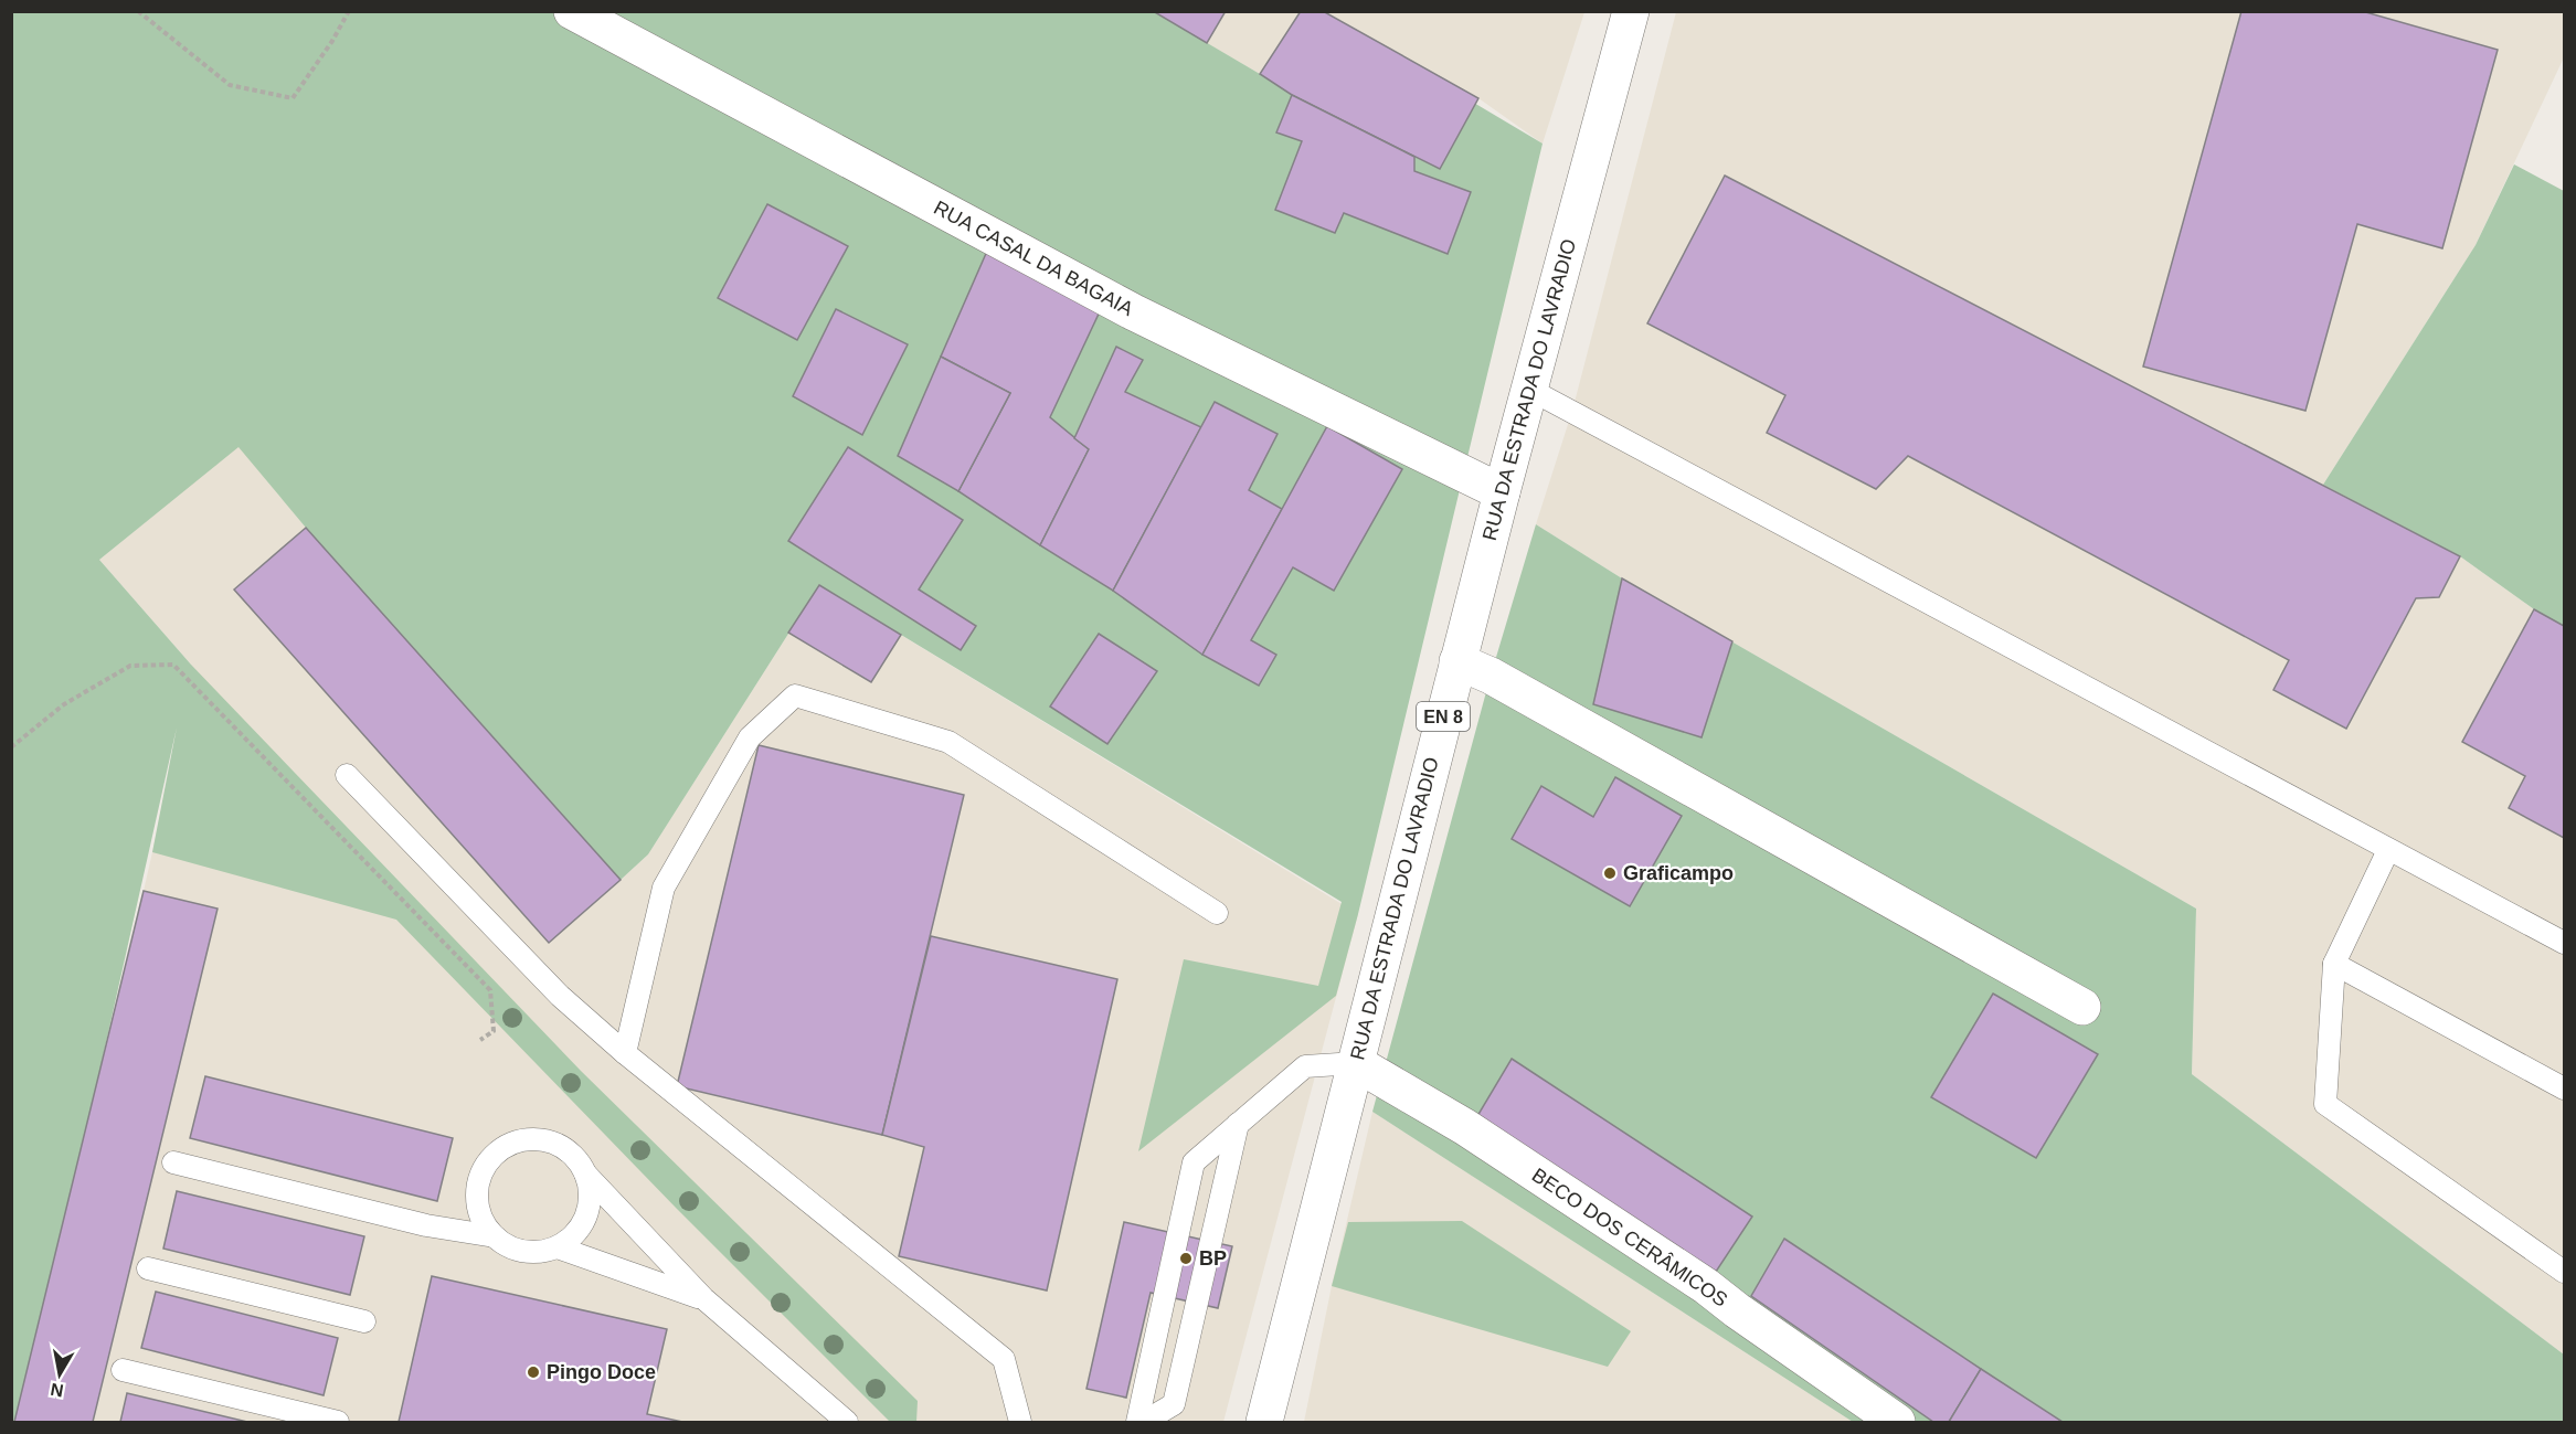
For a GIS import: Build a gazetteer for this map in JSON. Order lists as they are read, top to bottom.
{
  "streets": {
    "street": [
      "RUA CASAL DA BAGAIA",
      "RUA DA ESTRADA DO LAVRADIO",
      "EN 8",
      "BECO DOS CERÂMICOS"
    ]
  },
  "crossings": [
    ["RUA CASAL DA BAGAIA", "RUA DA ESTRADA DO LAVRADIO"],
    ["RUA DA ESTRADA DO LAVRADIO", "BECO DOS CERÂMICOS"]
  ],
  "places": ["Graficampo", "BP", "Pingo Doce"],
  "north": "bottom"
}
